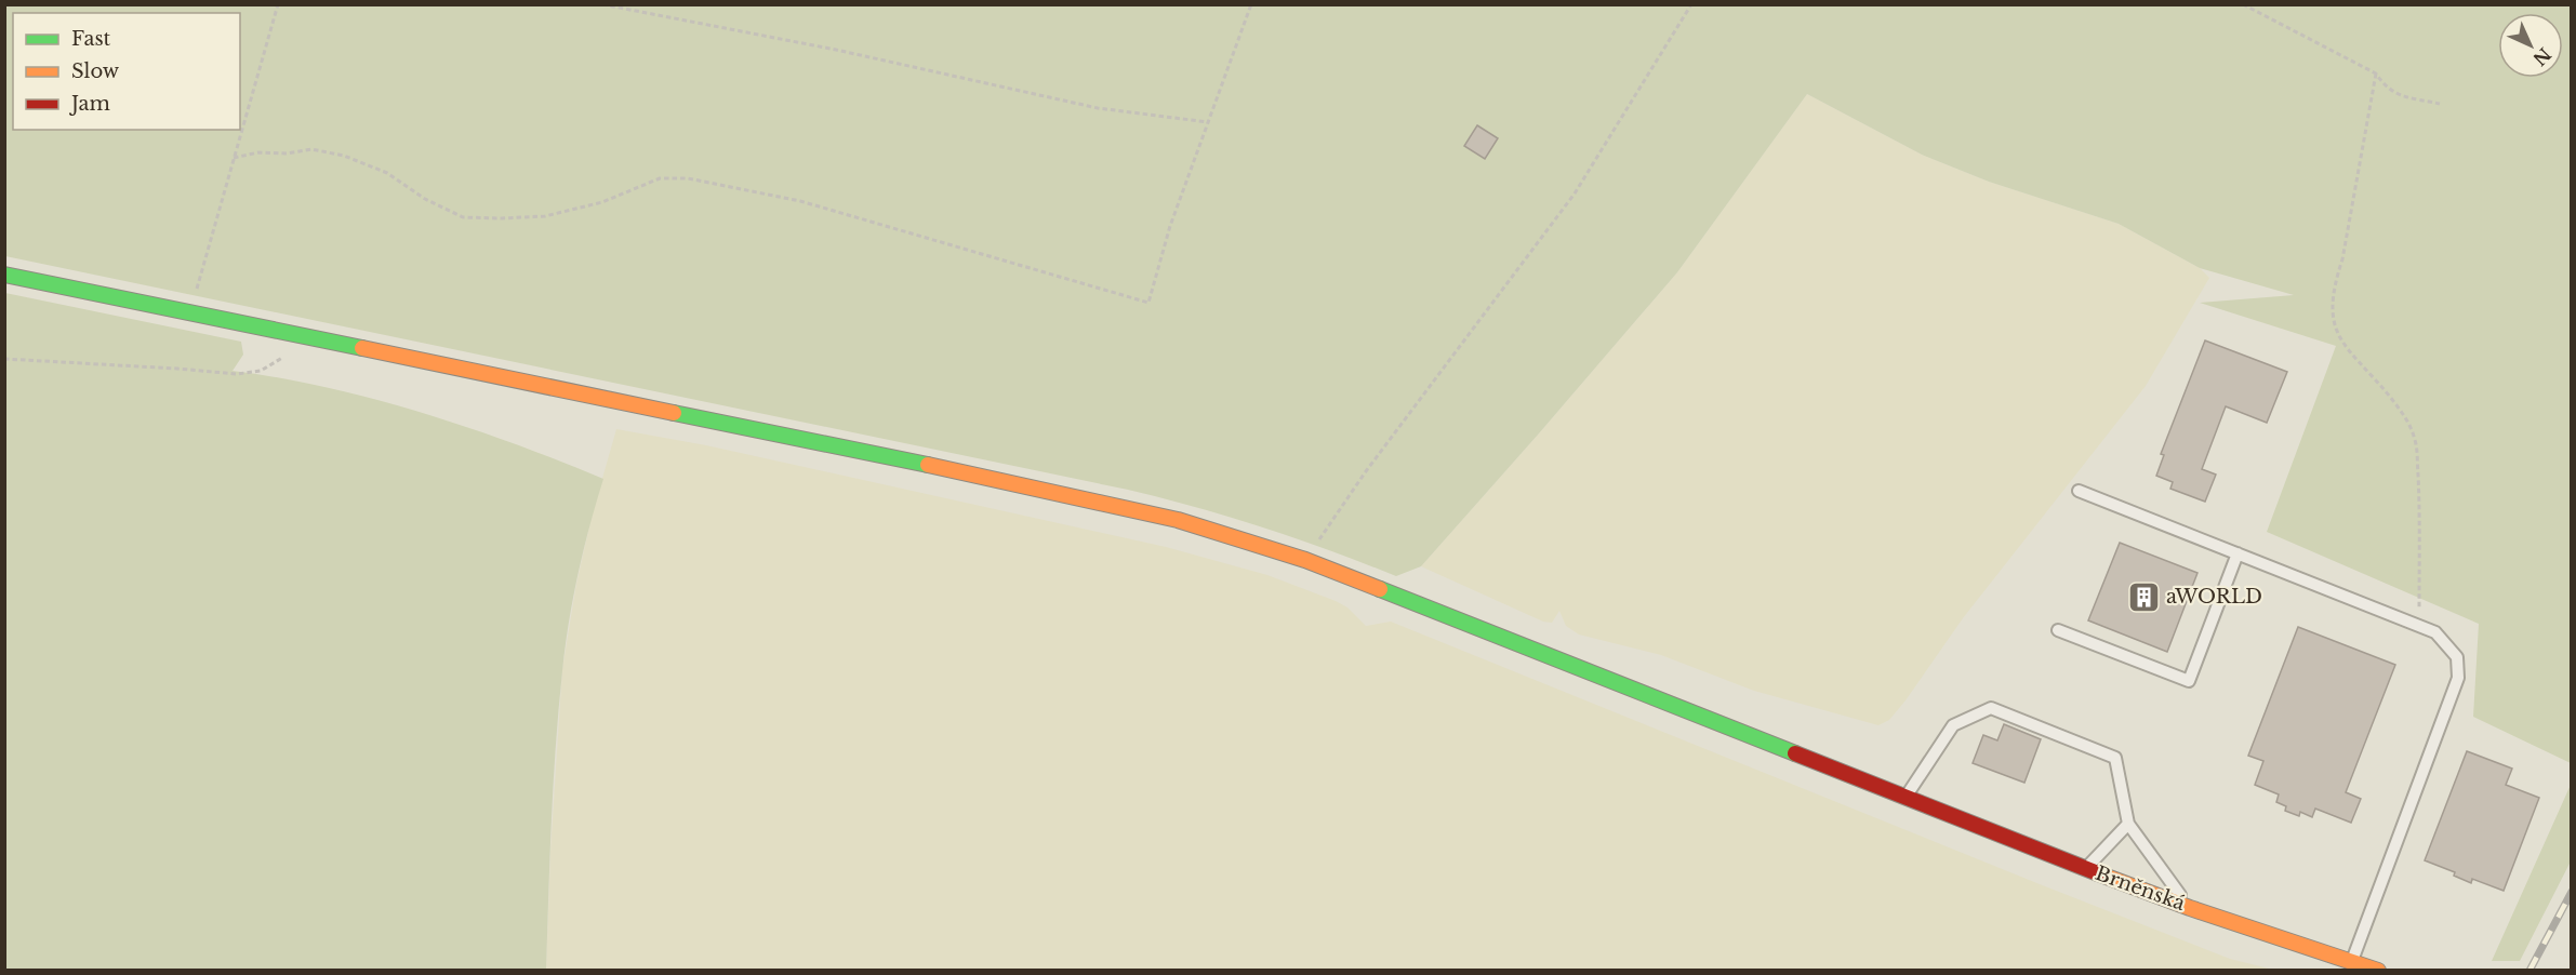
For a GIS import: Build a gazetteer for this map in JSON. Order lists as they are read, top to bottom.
{
  "streets": {
    "main road": ["Brněnská"]
  },
  "places": {
    "building": ["aWORLD"]
  },
  "legend": ["Fast", "Slow", "Jam"],
  "north": "bottom right"
}
